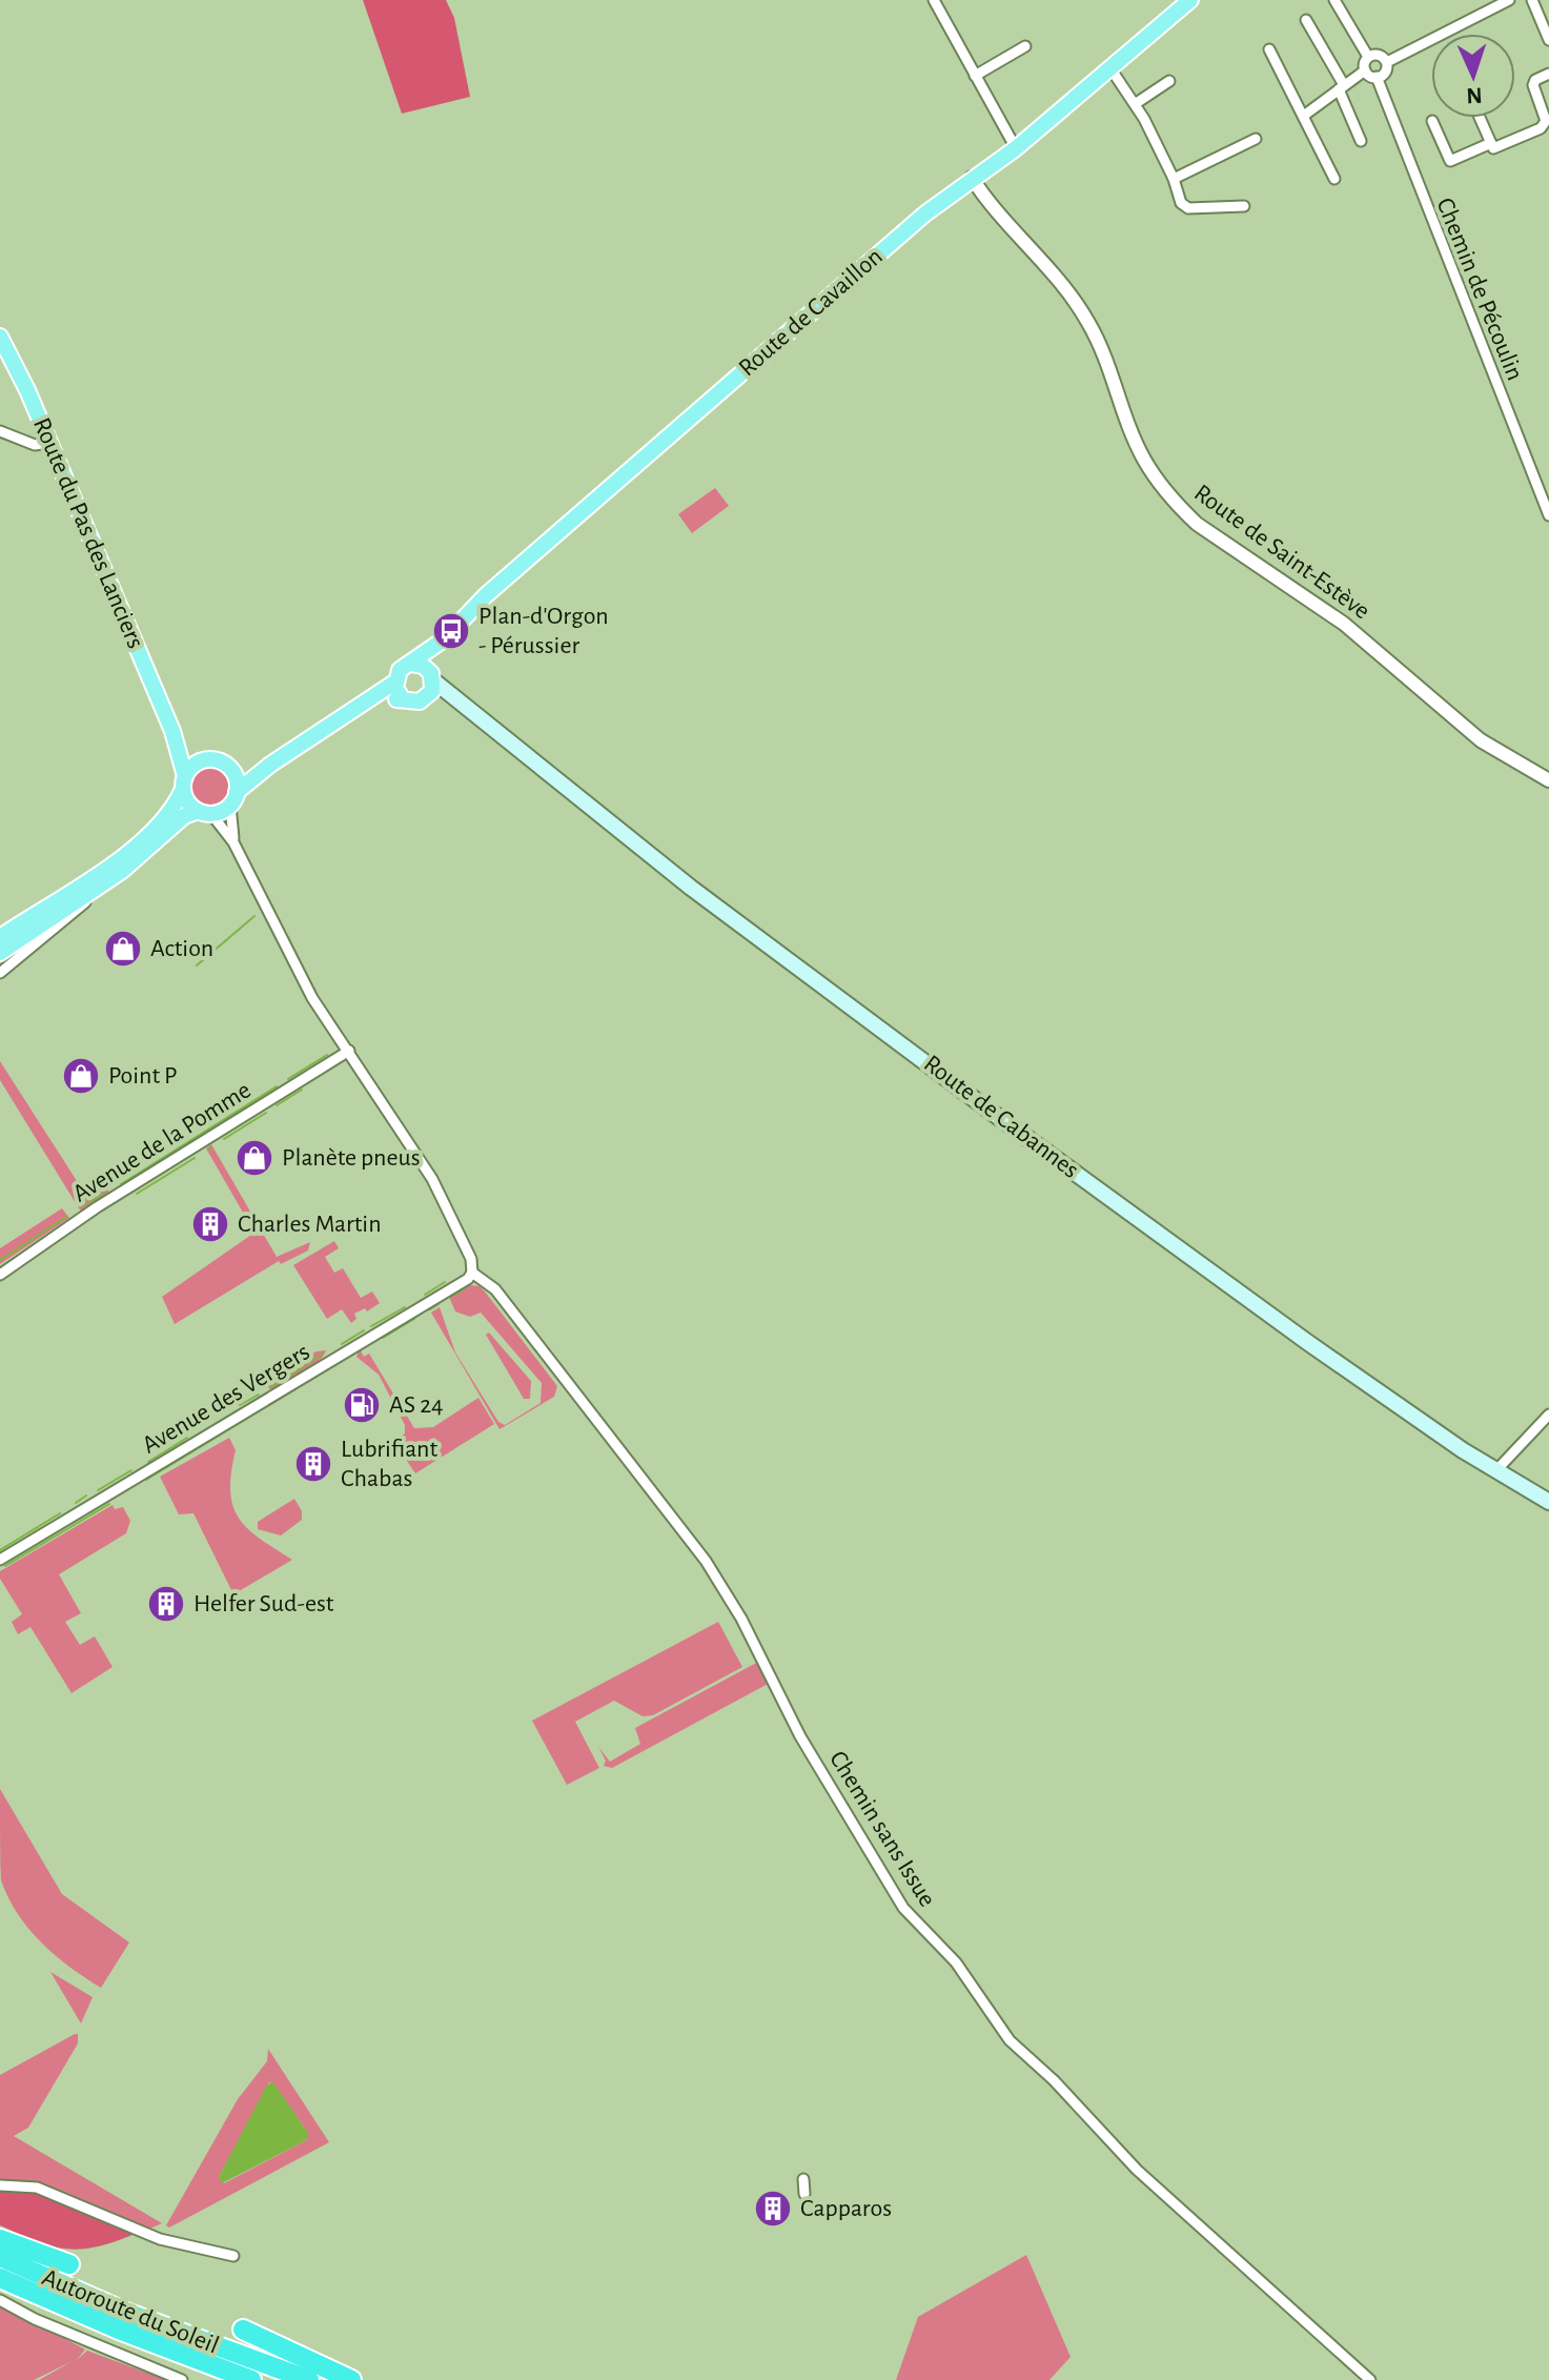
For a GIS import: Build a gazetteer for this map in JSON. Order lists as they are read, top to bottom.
{
  "streets": {
    "highway": ["Autoroute du Soleil"],
    "main road": ["Route de Cavaillon", "Route du Pas des Lanciers", "Route de Cabannes"],
    "street": [
      "Chemin de Pécoulin",
      "Route de Saint-Estève",
      "Avenue de la Pomme",
      "Avenue des Vergers",
      "Chemin sans Issue"
    ]
  },
  "crossings": [
    ["Route de Cavaillon", "Route de Saint-Estève"],
    ["Route de Cavaillon", "Route de Cabannes"],
    ["Avenue des Vergers", "Chemin sans Issue"]
  ],
  "places": {
    "bus stop": ["Plan-d'Orgon - Pérussier"],
    "shop": ["Action", "Point P", "Planète pneus"],
    "building": [
      "Charles Martin",
      "Lubrifiant Chabas",
      "Helfer Sud-est",
      "Capparos"
    ],
    "fuel station": ["AS 24"]
  },
  "north": "bottom"
}
